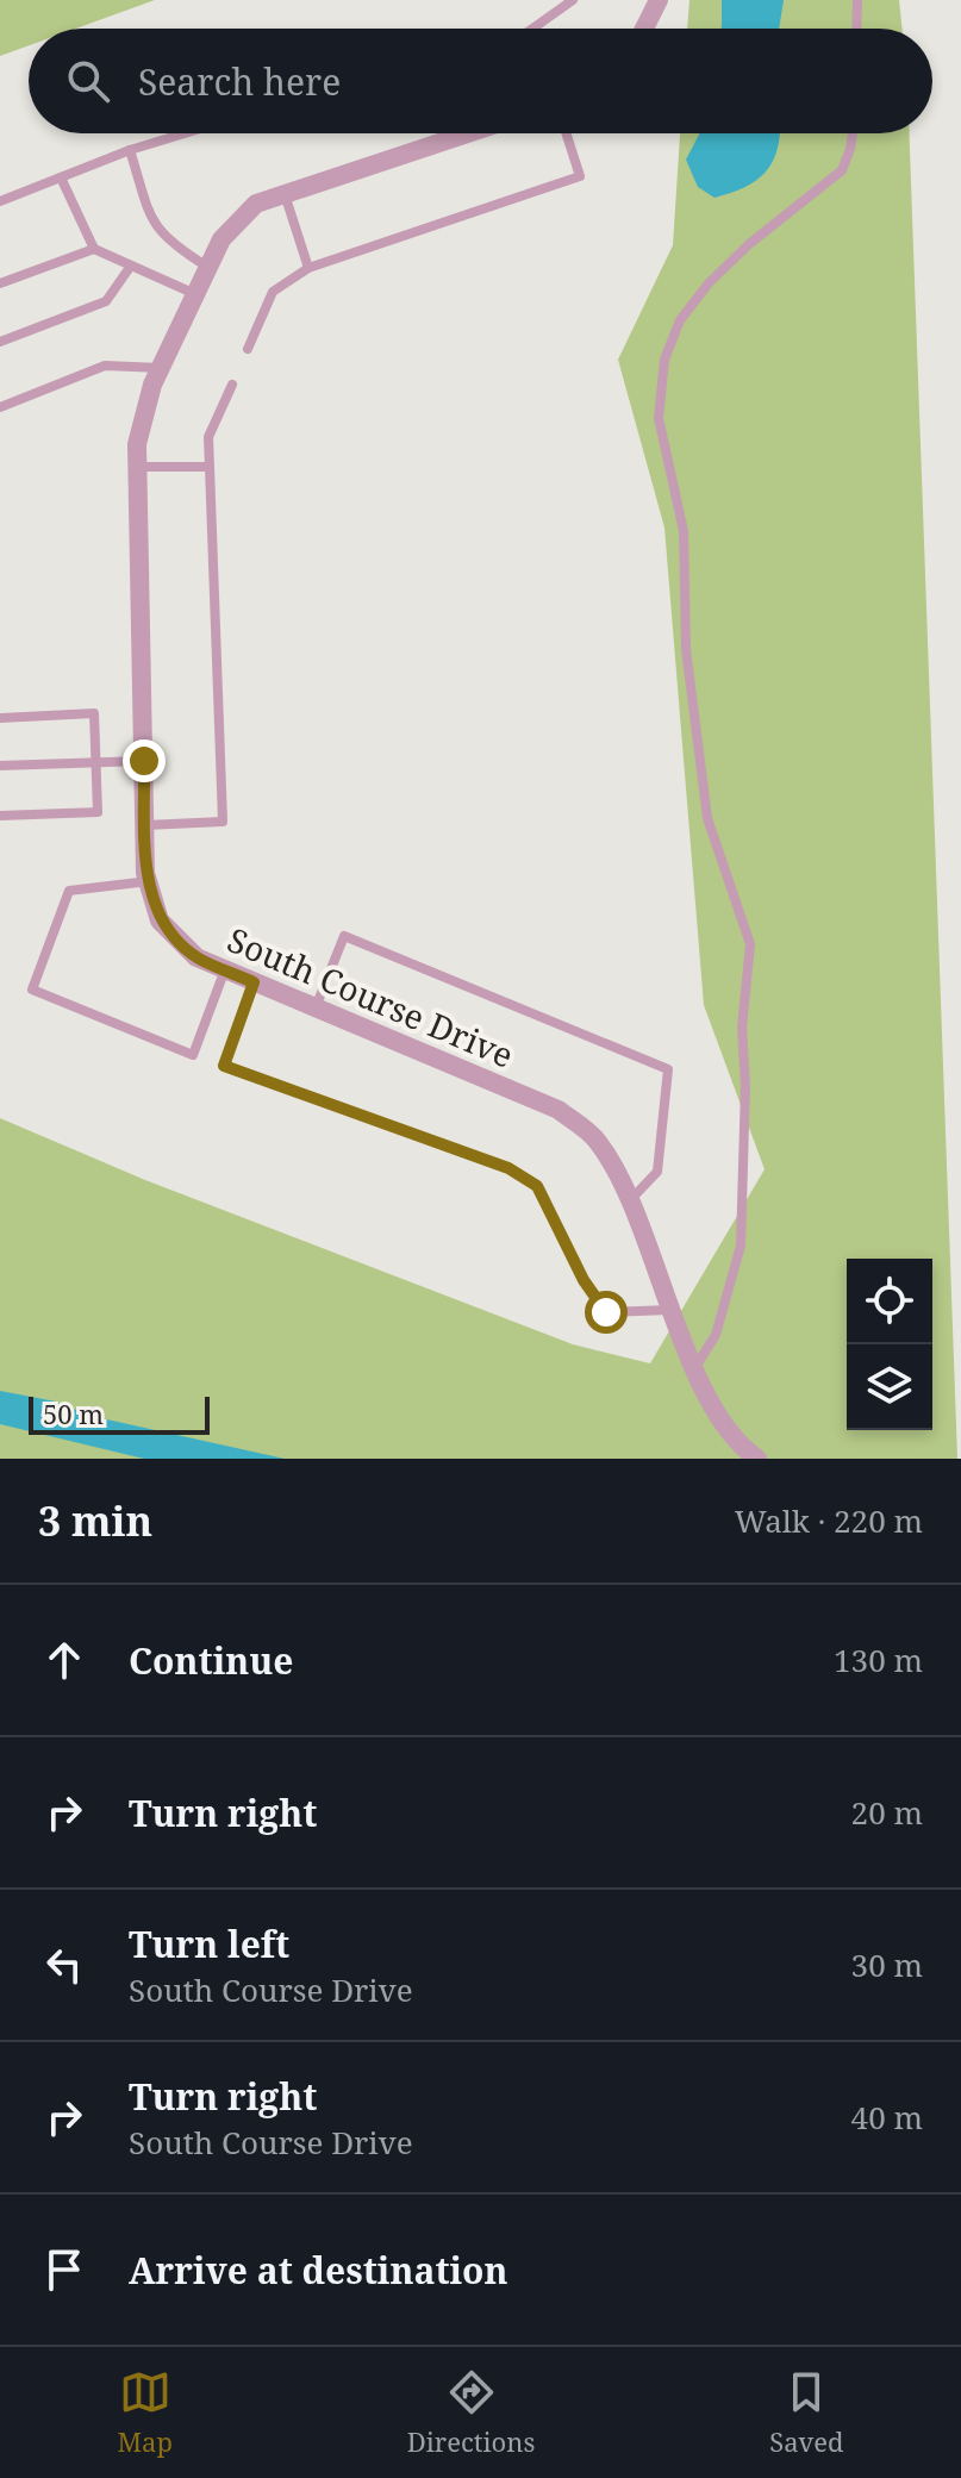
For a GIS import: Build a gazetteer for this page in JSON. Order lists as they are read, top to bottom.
{
  "streets": {
    "street": ["South Course Drive"]
  },
  "scale_bar": "50 m",
  "page": {
    "search": "Search here",
    "scale": "50 m",
    "heading": ["3 min", "Walk · 220 m"],
    "list": [
      ["Continue", "130 m"],
      ["Turn right", "20 m"],
      ["Turn left", "South Course Drive", "30 m"],
      ["Turn right", "South Course Drive", "40 m"],
      "Arrive at destination"
    ],
    "nav": ["Map", "Directions", "Saved"]
  }
}
